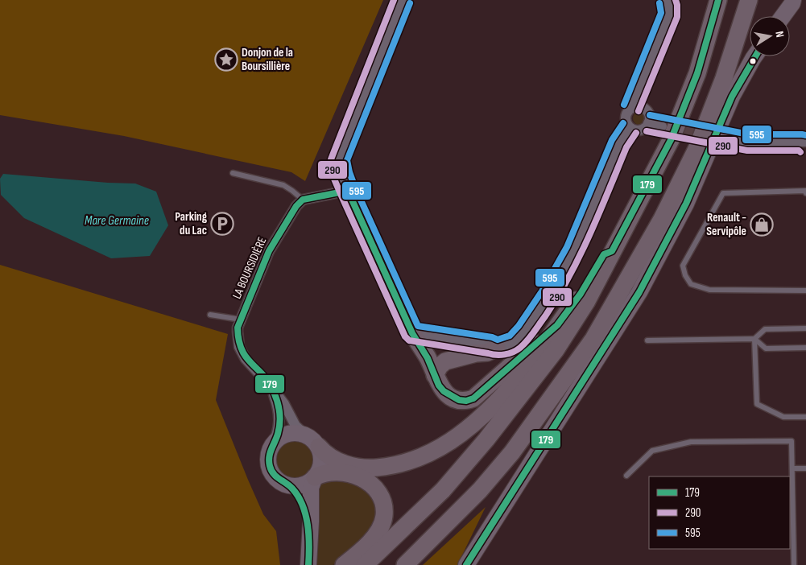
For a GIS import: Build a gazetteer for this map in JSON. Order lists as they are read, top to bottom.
{
  "streets": {
    "street": ["LA BOURSIDIÈRE"]
  },
  "water": ["Mare Germaine"],
  "places": {
    "place": ["Donjon de la Boursillière"],
    "parking": ["Parking du Lac"],
    "shop": ["Renault - Servipôle"]
  },
  "lines": ["transit line 179", "transit line 290", "transit line 595"],
  "legend": ["179", "290", "595"],
  "north": "right"
}
